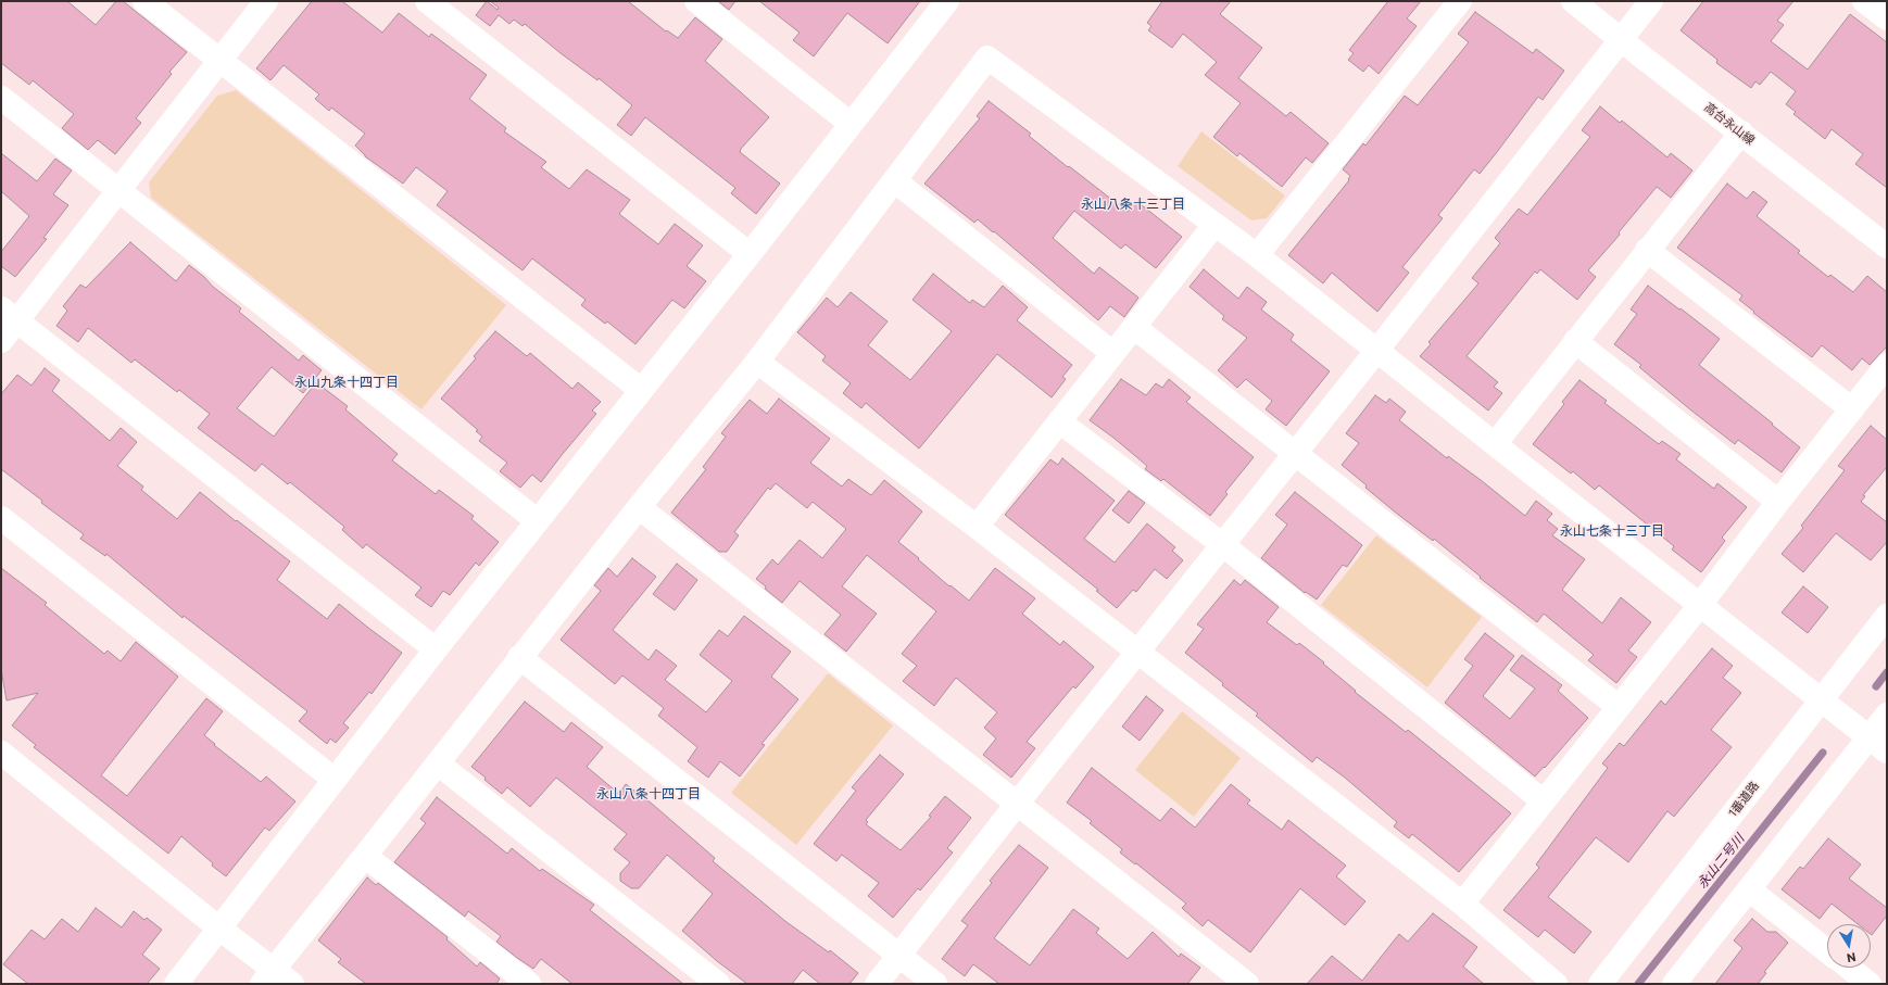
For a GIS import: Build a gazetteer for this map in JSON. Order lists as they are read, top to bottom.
{
  "streets": {
    "street": ["高台永山線", "1番道路"]
  },
  "districts": [
    "永山八条十三丁目",
    "永山九条十四丁目",
    "永山七条十三丁目",
    "永山八条十四丁目"
  ],
  "water": ["永山二号川"],
  "north": "bottom"
}
